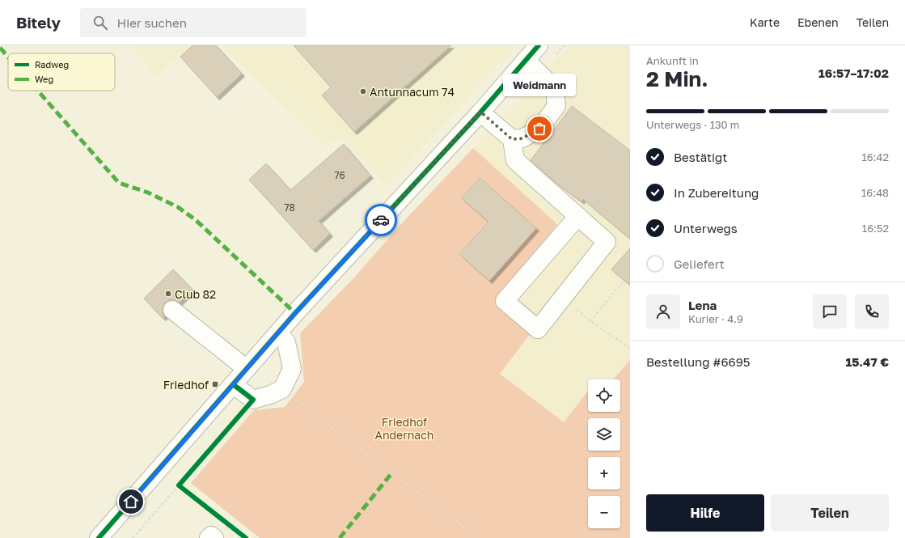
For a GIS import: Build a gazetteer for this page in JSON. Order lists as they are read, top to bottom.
{
  "parks": ["Friedhof Andernach"],
  "places": {
    "other": ["Antunnacum 74", "Weidmann", "Club 82"],
    "transit": ["Friedhof"]
  },
  "house_numbers": ["76", "78"],
  "legend": ["Radweg", "Weg"],
  "page": {
    "header": "Bitely",
    "search": "Hier suchen",
    "nav": ["Karte", "Ebenen", "Teilen"],
    "heading": ["2 Min.", "Ankunft in", "16:57–17:02"],
    "panel": [
      "Lena",
      "Kurier · 4.9",
      "Bestellung #6695",
      "15.47 €"
    ],
    "bubble": "Weidmann",
    "bar": "Unterwegs · 130 m",
    "list": [
      ["Bestätigt", "16:42"],
      ["In Zubereitung", "16:48"],
      ["Unterwegs", "16:52"],
      "Geliefert"
    ],
    "map_buttons": ["+", "−"],
    "buttons": ["Hilfe", "Teilen"]
  }
}
